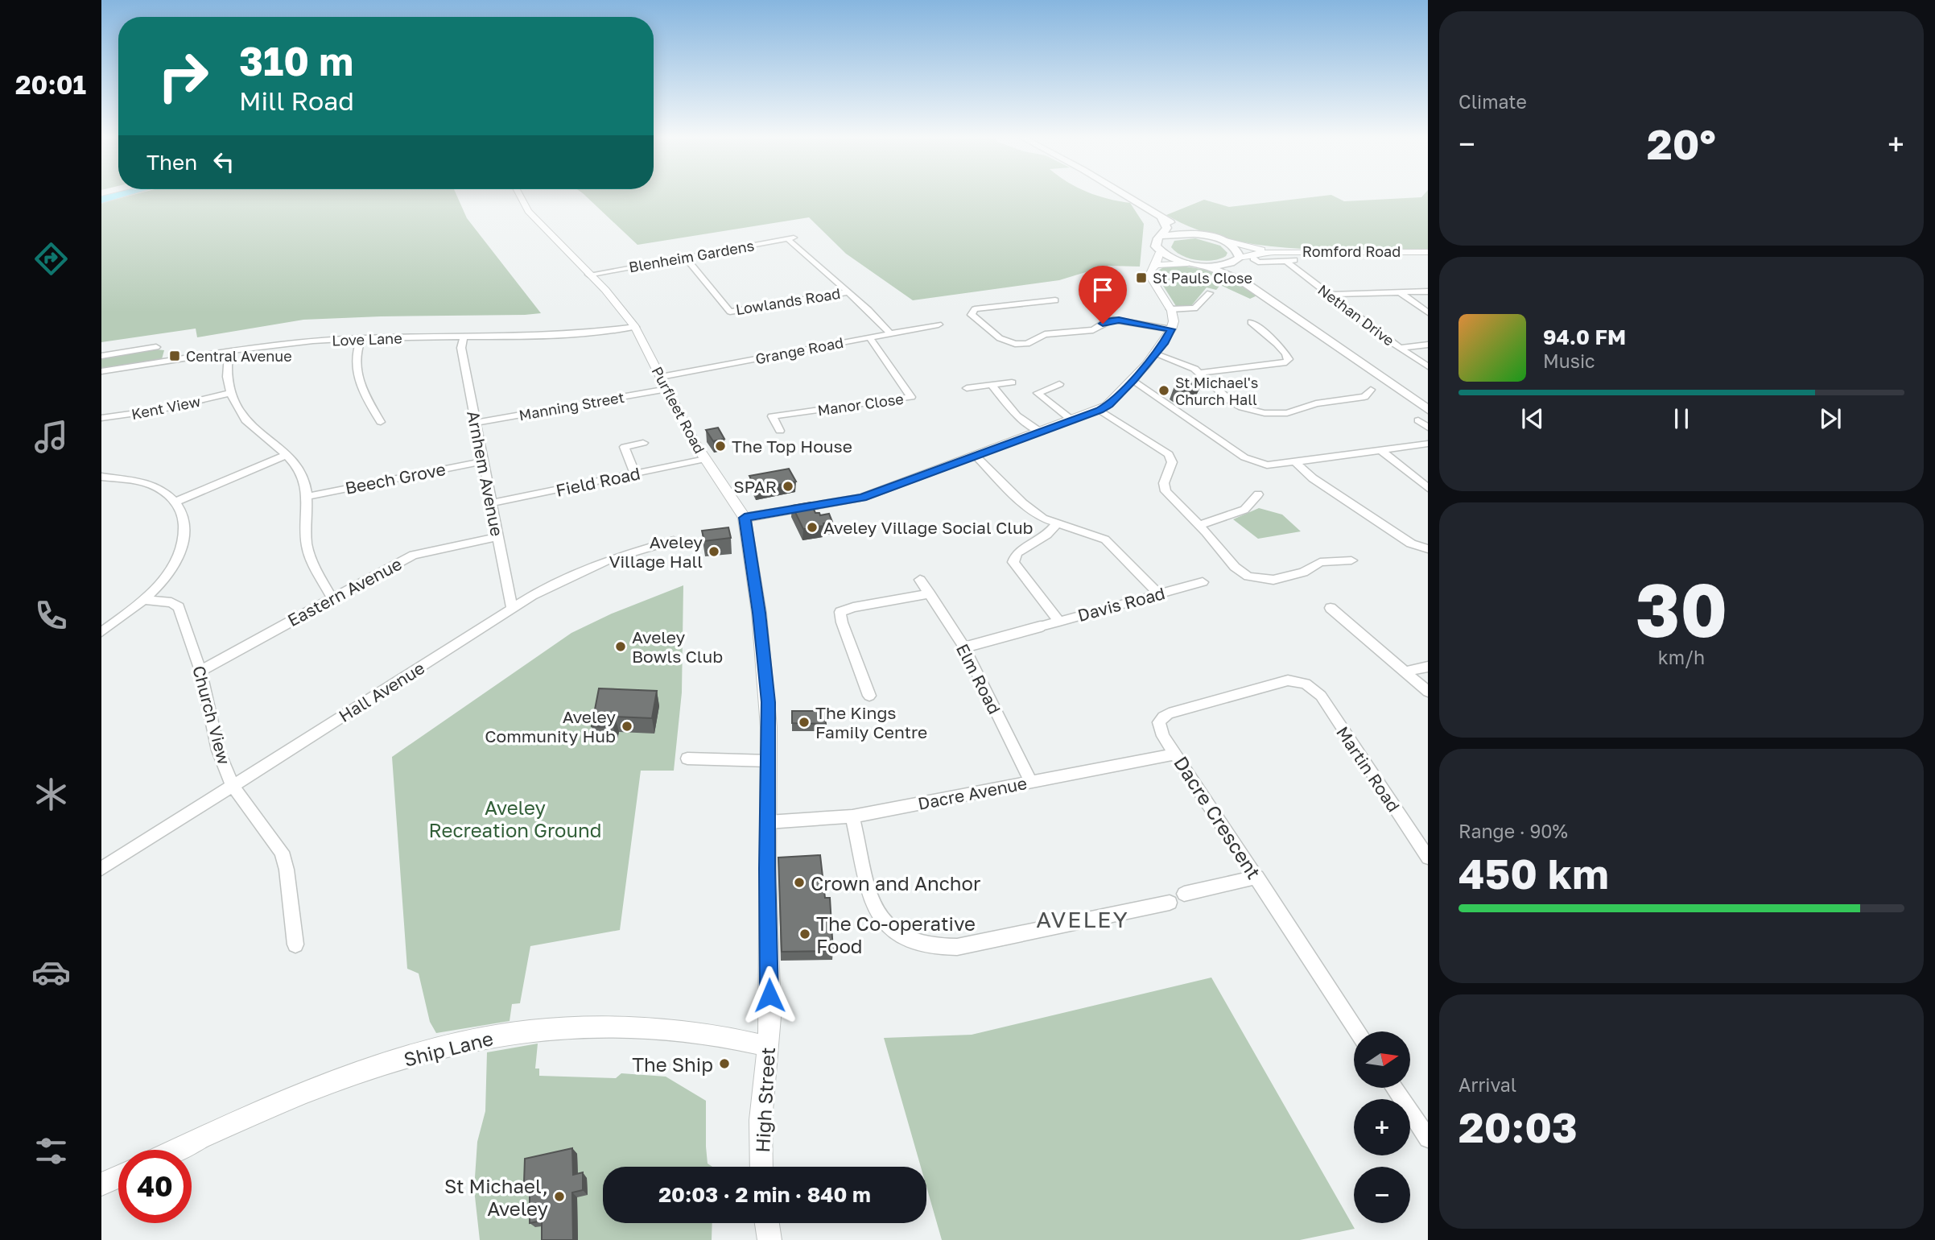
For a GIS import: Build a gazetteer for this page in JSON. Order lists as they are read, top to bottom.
{
  "streets": {
    "street": [
      "Romford Road",
      "Blenheim Gardens",
      "Lowlands Road",
      "Nethan Drive",
      "Love Lane",
      "Grange Road",
      "Manor Close",
      "Manning Street",
      "Kent View",
      "Purfleet Road",
      "Arnhem Avenue",
      "Beech Grove",
      "Field Road",
      "Eastern Avenue",
      "Davis Road",
      "Elm Road",
      "Hall Avenue",
      "Church View",
      "Martin Road",
      "Dacre Avenue",
      "Dacre Crescent",
      "Ship Lane",
      "High Street"
    ]
  },
  "crossings": [
    ["Blenheim Gardens", "Lowlands Road"],
    ["Love Lane", "Purfleet Road"],
    ["Love Lane", "Arnhem Avenue"],
    ["Grange Road", "Manor Close"],
    ["Grange Road", "Purfleet Road"],
    ["Manning Street", "Purfleet Road"],
    ["Manning Street", "Arnhem Avenue"],
    ["Purfleet Road", "Field Road"],
    ["Purfleet Road", "High Street"],
    ["Arnhem Avenue", "Beech Grove"],
    ["Arnhem Avenue", "Field Road"],
    ["Arnhem Avenue", "Eastern Avenue"],
    ["Arnhem Avenue", "Hall Avenue"],
    ["Eastern Avenue", "Church View"],
    ["Elm Road", "Dacre Avenue"],
    ["Hall Avenue", "Church View"],
    ["Martin Road", "Dacre Crescent"],
    ["Dacre Avenue", "Dacre Crescent"],
    ["Dacre Avenue", "High Street"],
    ["Ship Lane", "High Street"]
  ],
  "districts": ["AVELEY"],
  "parks": ["Aveley Recreation Ground"],
  "places": {
    "transit": ["St Pauls Close", "Central Avenue"],
    "other": [
      "St Michael's Church Hall",
      "The Top House",
      "SPAR",
      "Aveley Village Social Club",
      "Aveley Village Hall",
      "Aveley Bowls Club",
      "The Kings Family Centre",
      "Aveley Community Hub",
      "Crown and Anchor",
      "The Co-operative Food",
      "The Ship",
      "St Michael, Aveley"
    ]
  },
  "north": "right",
  "page": {
    "tabs": "20:01",
    "tile": [
      "Climate",
      ["30", "km/h"],
      ["Range · 90%", "450 km"],
      ["Arrival", "20:03"]
    ],
    "turn": ["310 m", "Mill Road"],
    "heat": ["−", "20°", "+"],
    "then": "Then",
    "song": ["94.0 FM", "Music"],
    "map_buttons": ["+", "−"],
    "limit": "40",
    "trip": "20:03 · 2 min · 840 m"
  }
}
